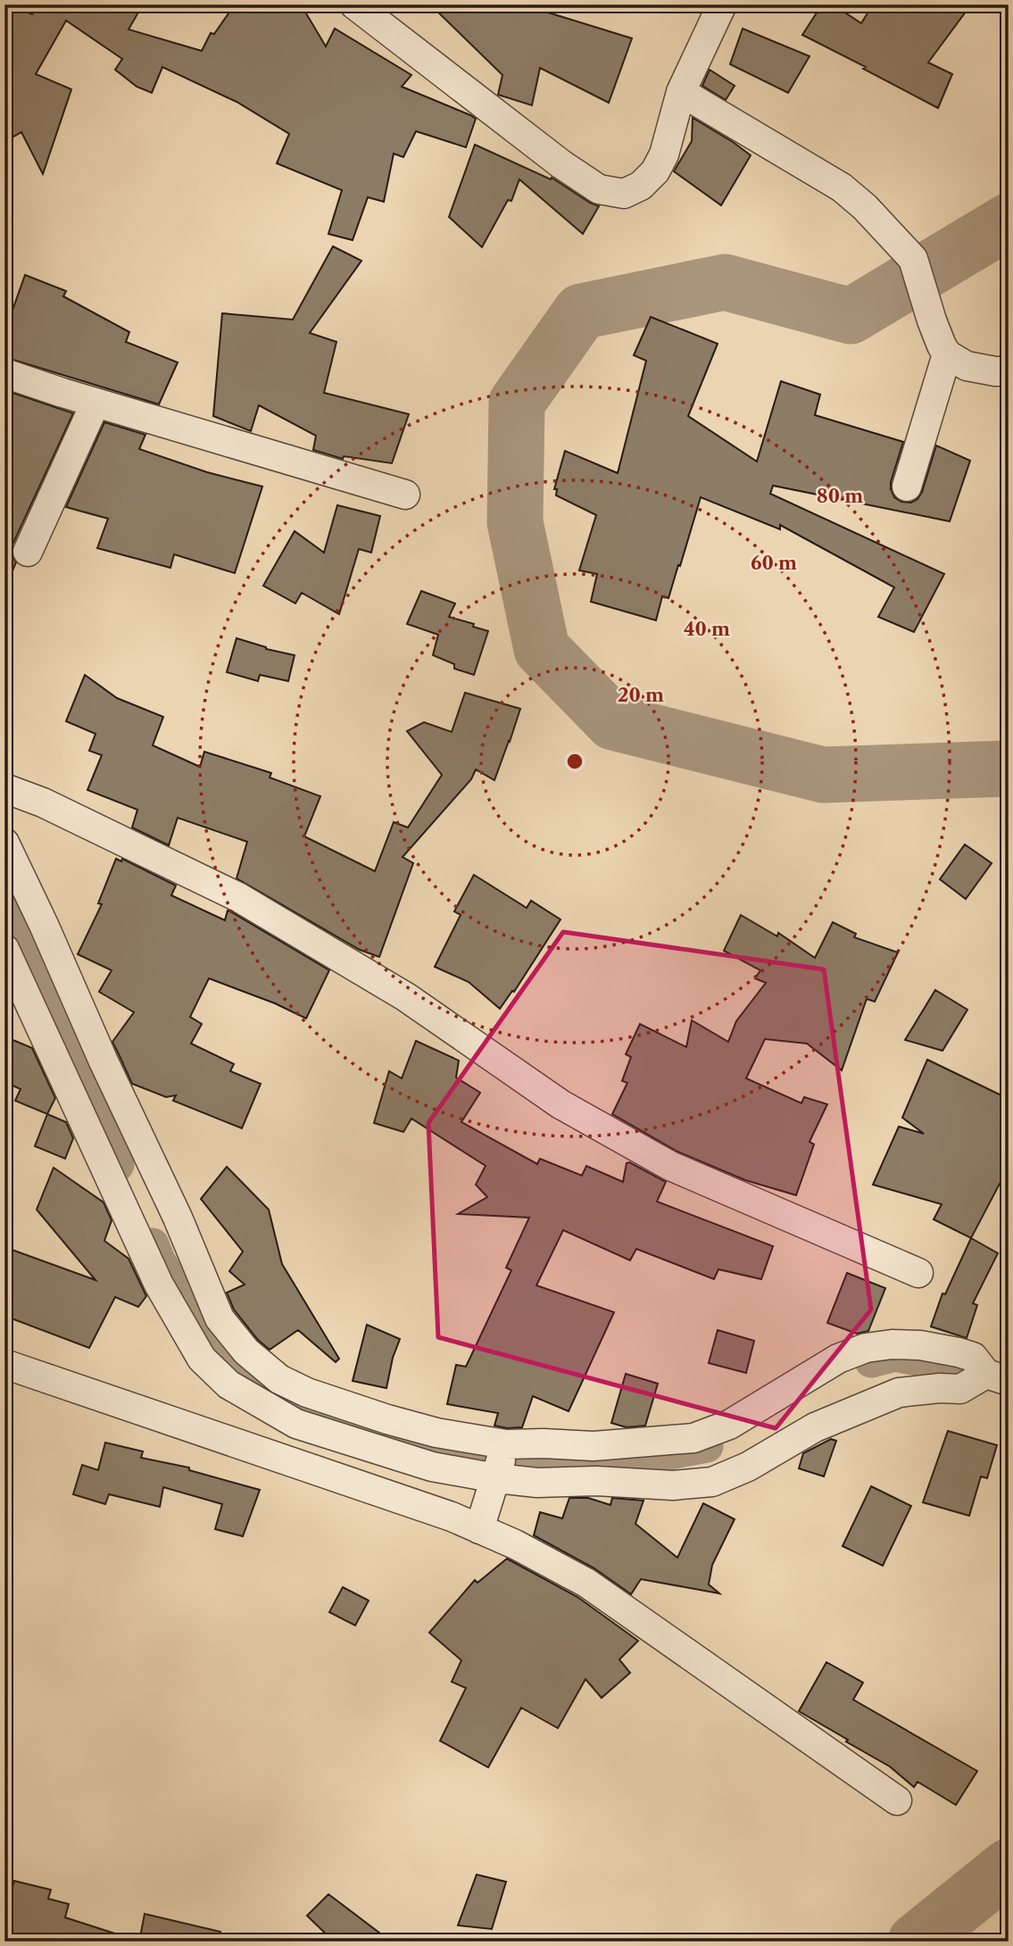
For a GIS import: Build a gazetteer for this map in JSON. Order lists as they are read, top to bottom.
{
  "rings": [
    "80 m",
    "60 m",
    "40 m",
    "20 m"
  ]
}
